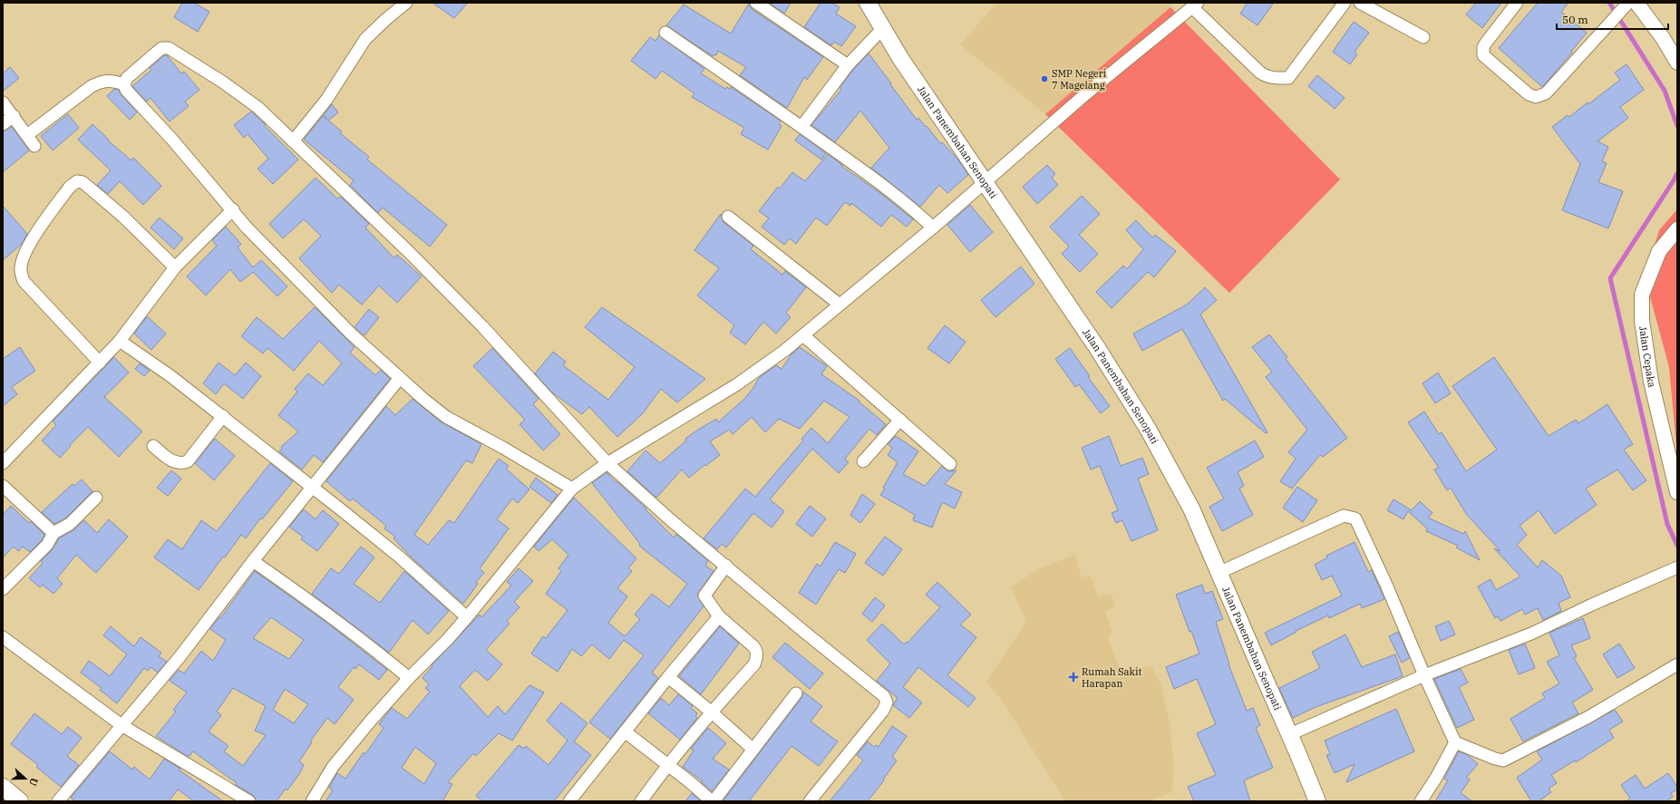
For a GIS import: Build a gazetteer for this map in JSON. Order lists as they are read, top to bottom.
{
  "streets": {
    "main road": ["Jalan Panembahan Senopati"],
    "street": ["Jalan Cepaka"]
  },
  "places": {
    "other": ["SMP Negeri 7 Magelang"],
    "health": ["Rumah Sakit Harapan"]
  },
  "scale_bar": "50 m",
  "north": "right"
}
